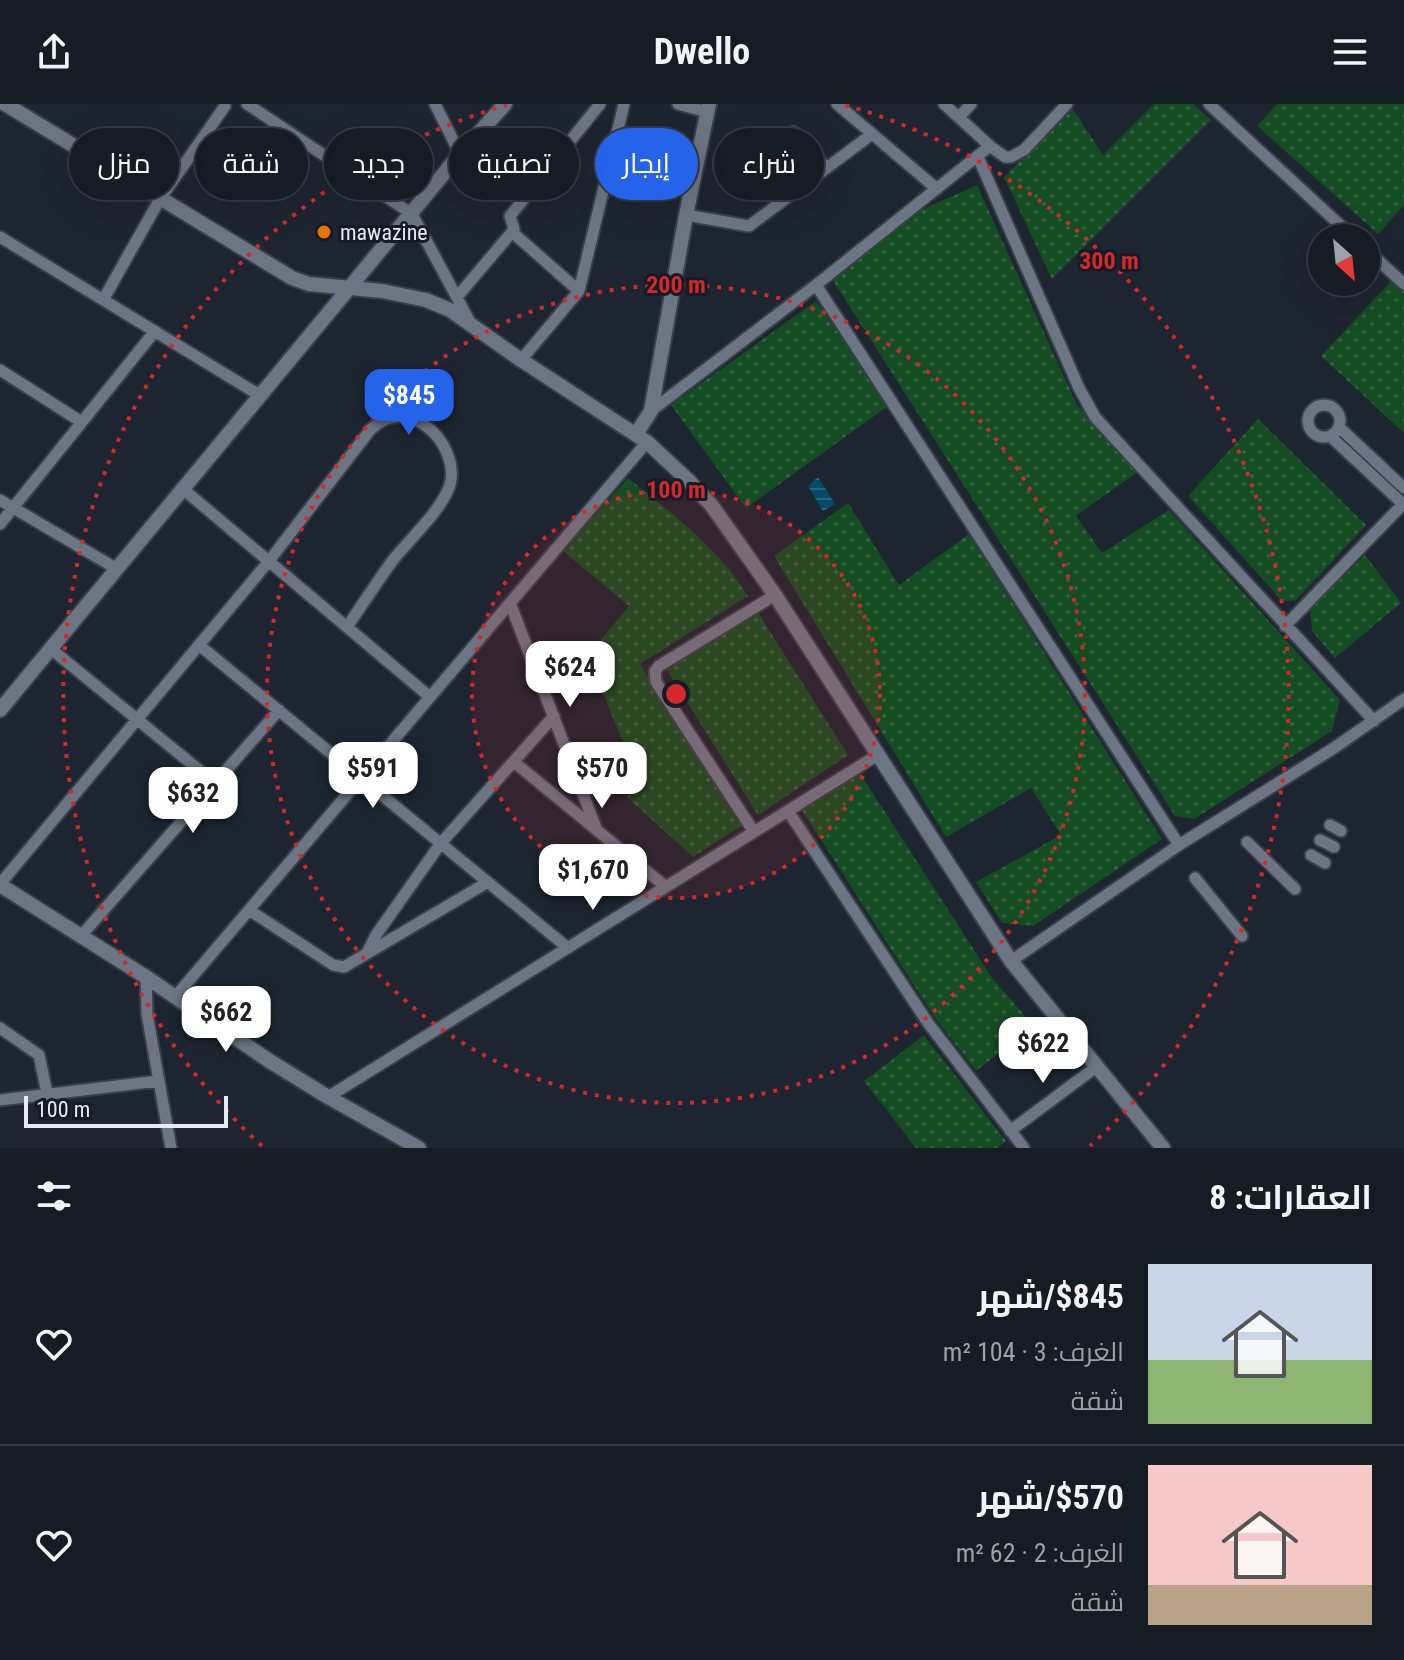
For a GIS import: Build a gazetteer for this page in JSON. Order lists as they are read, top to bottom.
{
  "places": ["mawazine"],
  "scale_bar": "100 m",
  "north": "bottom right",
  "page": {
    "header": "Dwello",
    "chip": [
      "شراء",
      "إيجار",
      "تصفية",
      "جديد",
      "شقة",
      "منزل"
    ],
    "price": [
      "$845",
      "$624",
      "$591",
      "$570",
      "$632",
      "$1,670",
      "$662",
      "$622"
    ],
    "scale": "100 m",
    "heading": "العقارات: 8",
    "list": [
      {
        "name": "$845/شهر",
        "note": "الغرف: 3 · 104 m² · شقة"
      },
      {
        "name": "$570/شهر",
        "note": "الغرف: 2 · 62 m² · شقة"
      }
    ]
  },
  "rings": ["300 m", "200 m", "100 m"]
}
